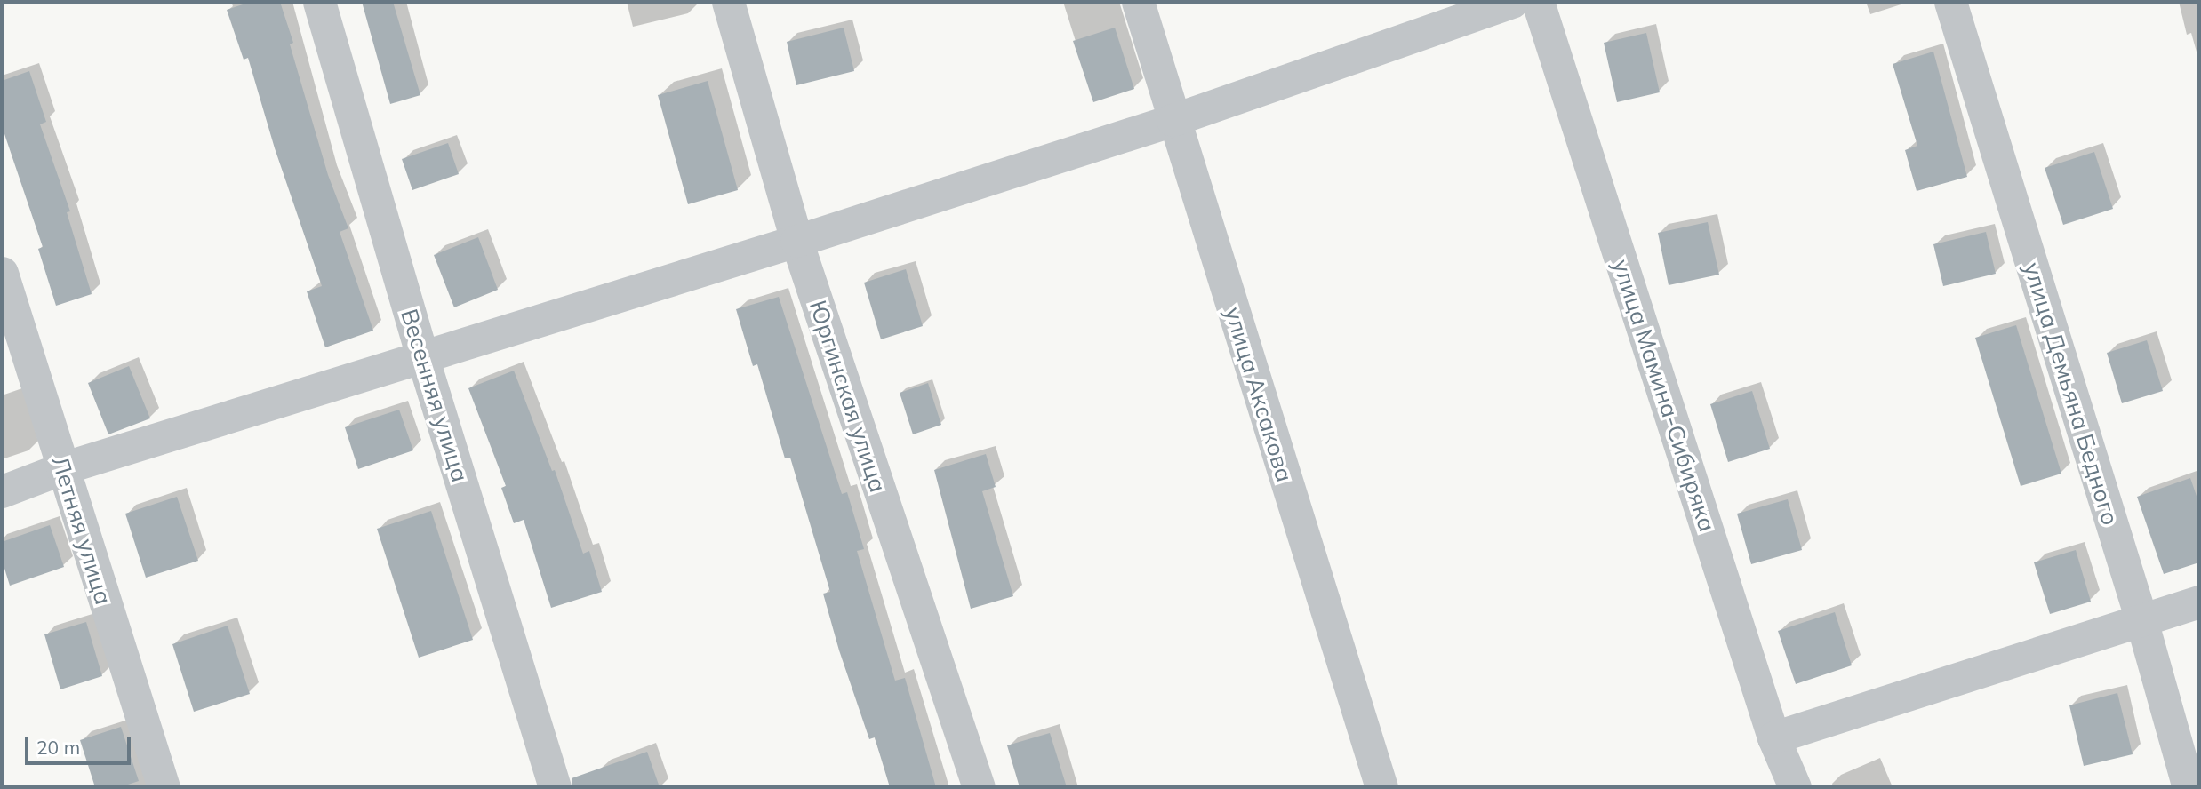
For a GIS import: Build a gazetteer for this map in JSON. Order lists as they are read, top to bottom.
{
  "streets": {
    "street": [
      "улица Демьяна Бедного",
      "улица Аксакова",
      "Весенняя улица",
      "улица Мамина-Сибиряка",
      "Юргинская улица",
      "Летняя улица"
    ]
  },
  "scale_bar": "20 m"
}
